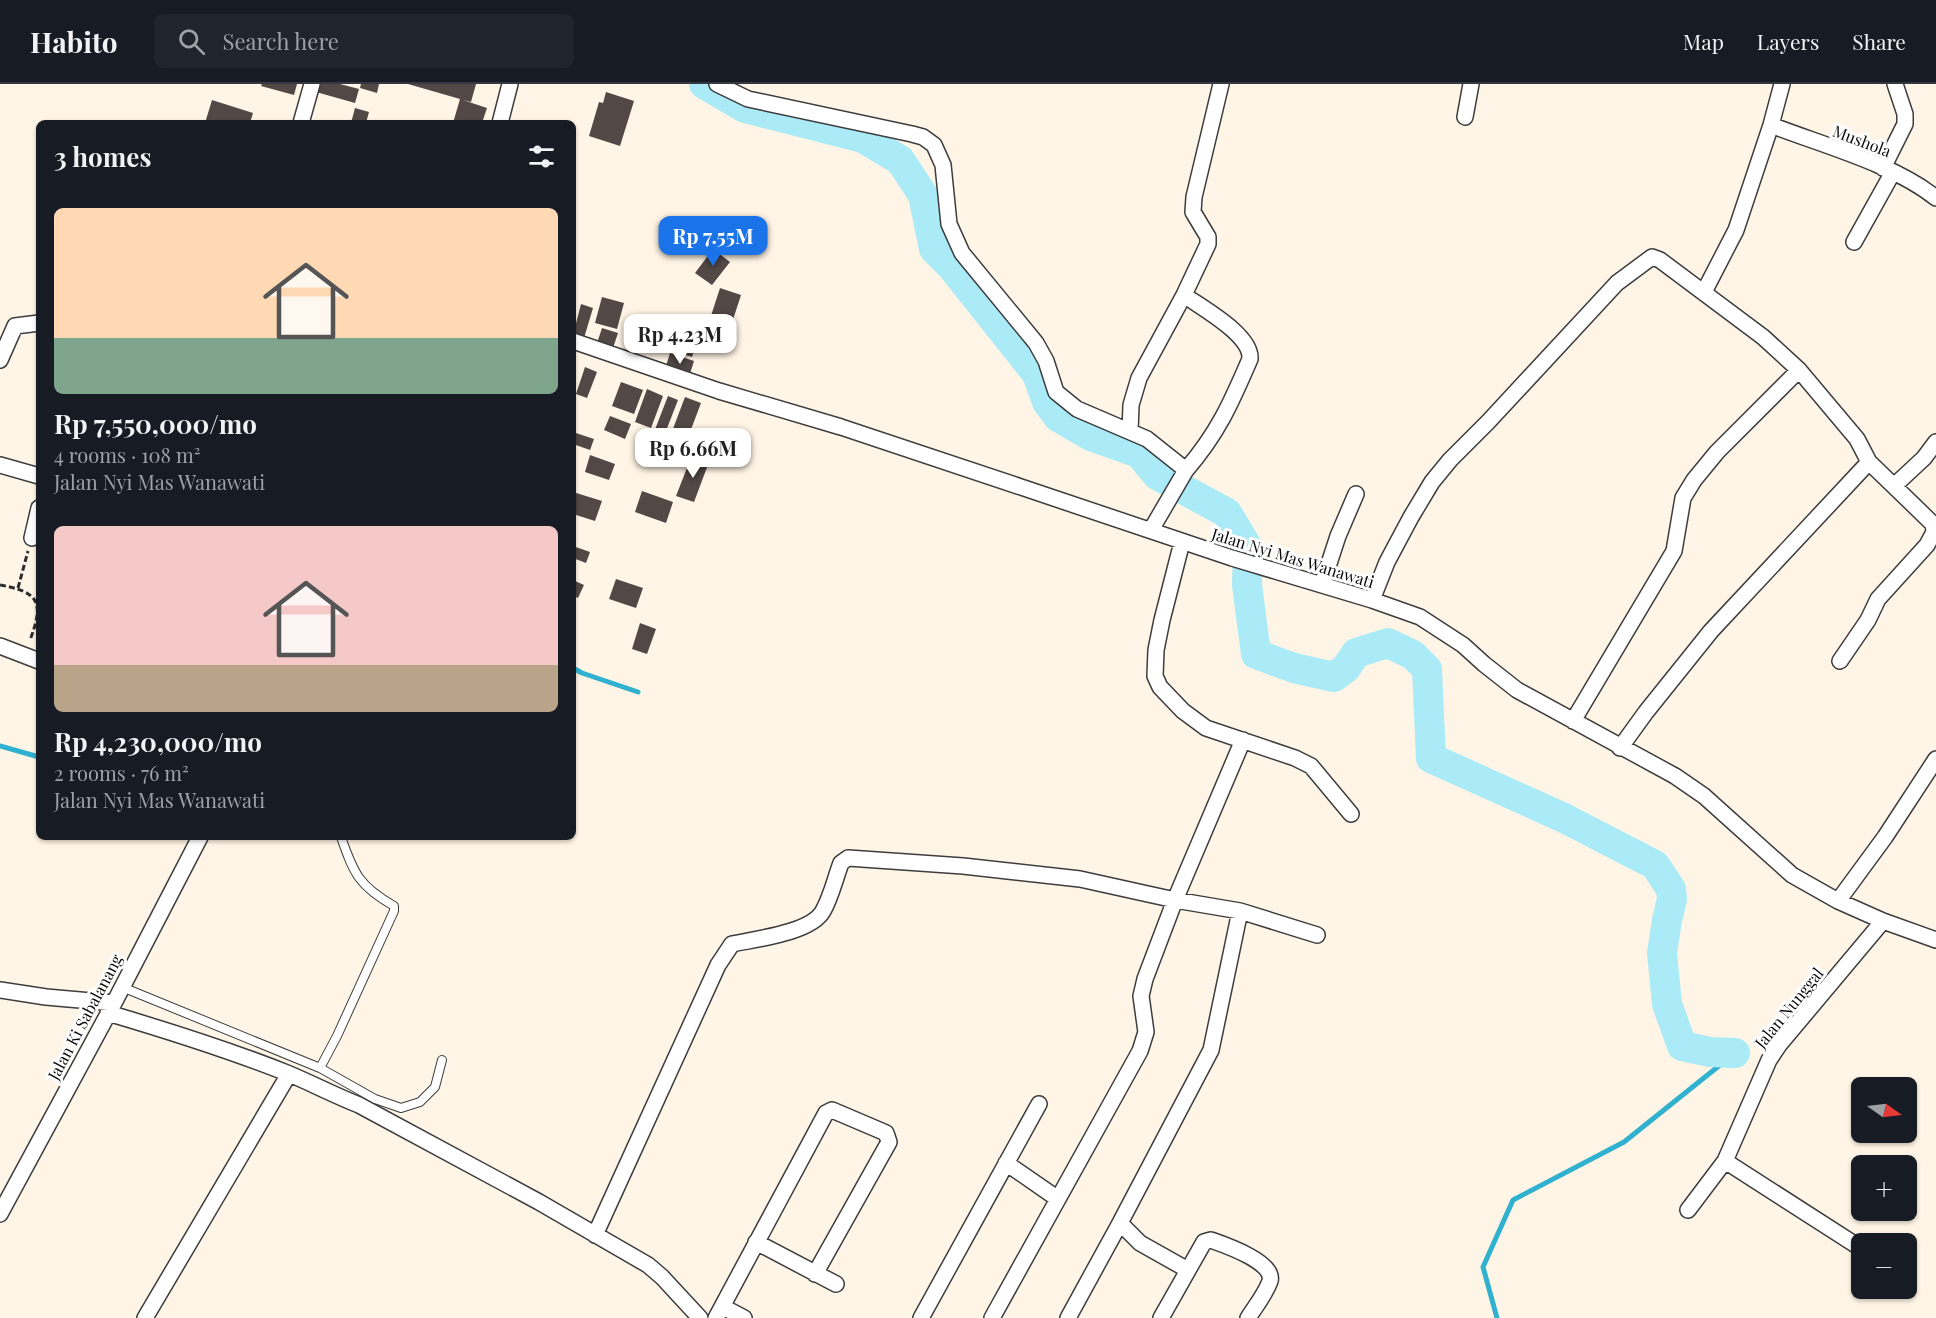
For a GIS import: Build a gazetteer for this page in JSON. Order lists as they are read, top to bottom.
{
  "streets": {
    "street": [
      "Mushola",
      "Jalan Nyi Mas Wanawati",
      "Jalan Nunggal",
      "Jalan Ki Sabalanang"
    ]
  },
  "crossings": [
    ["Jalan Nyi Mas Wanawati", "Jalan Nunggal"]
  ],
  "north": "right",
  "page": {
    "header": "Habito",
    "search": "Search here",
    "nav": ["Map", "Layers", "Share"],
    "heading": "3 homes",
    "list": [
      {
        "name": "Rp 7,550,000/mo",
        "note": "4 rooms · 108 m² · Jalan Nyi Mas Wanawati"
      },
      {
        "name": "Rp 4,230,000/mo",
        "note": "2 rooms · 76 m² · Jalan Nyi Mas Wanawati"
      }
    ],
    "price": ["Rp 7.55M", "Rp 4.23M", "Rp 6.66M"],
    "map_buttons": ["+", "−"]
  }
}
